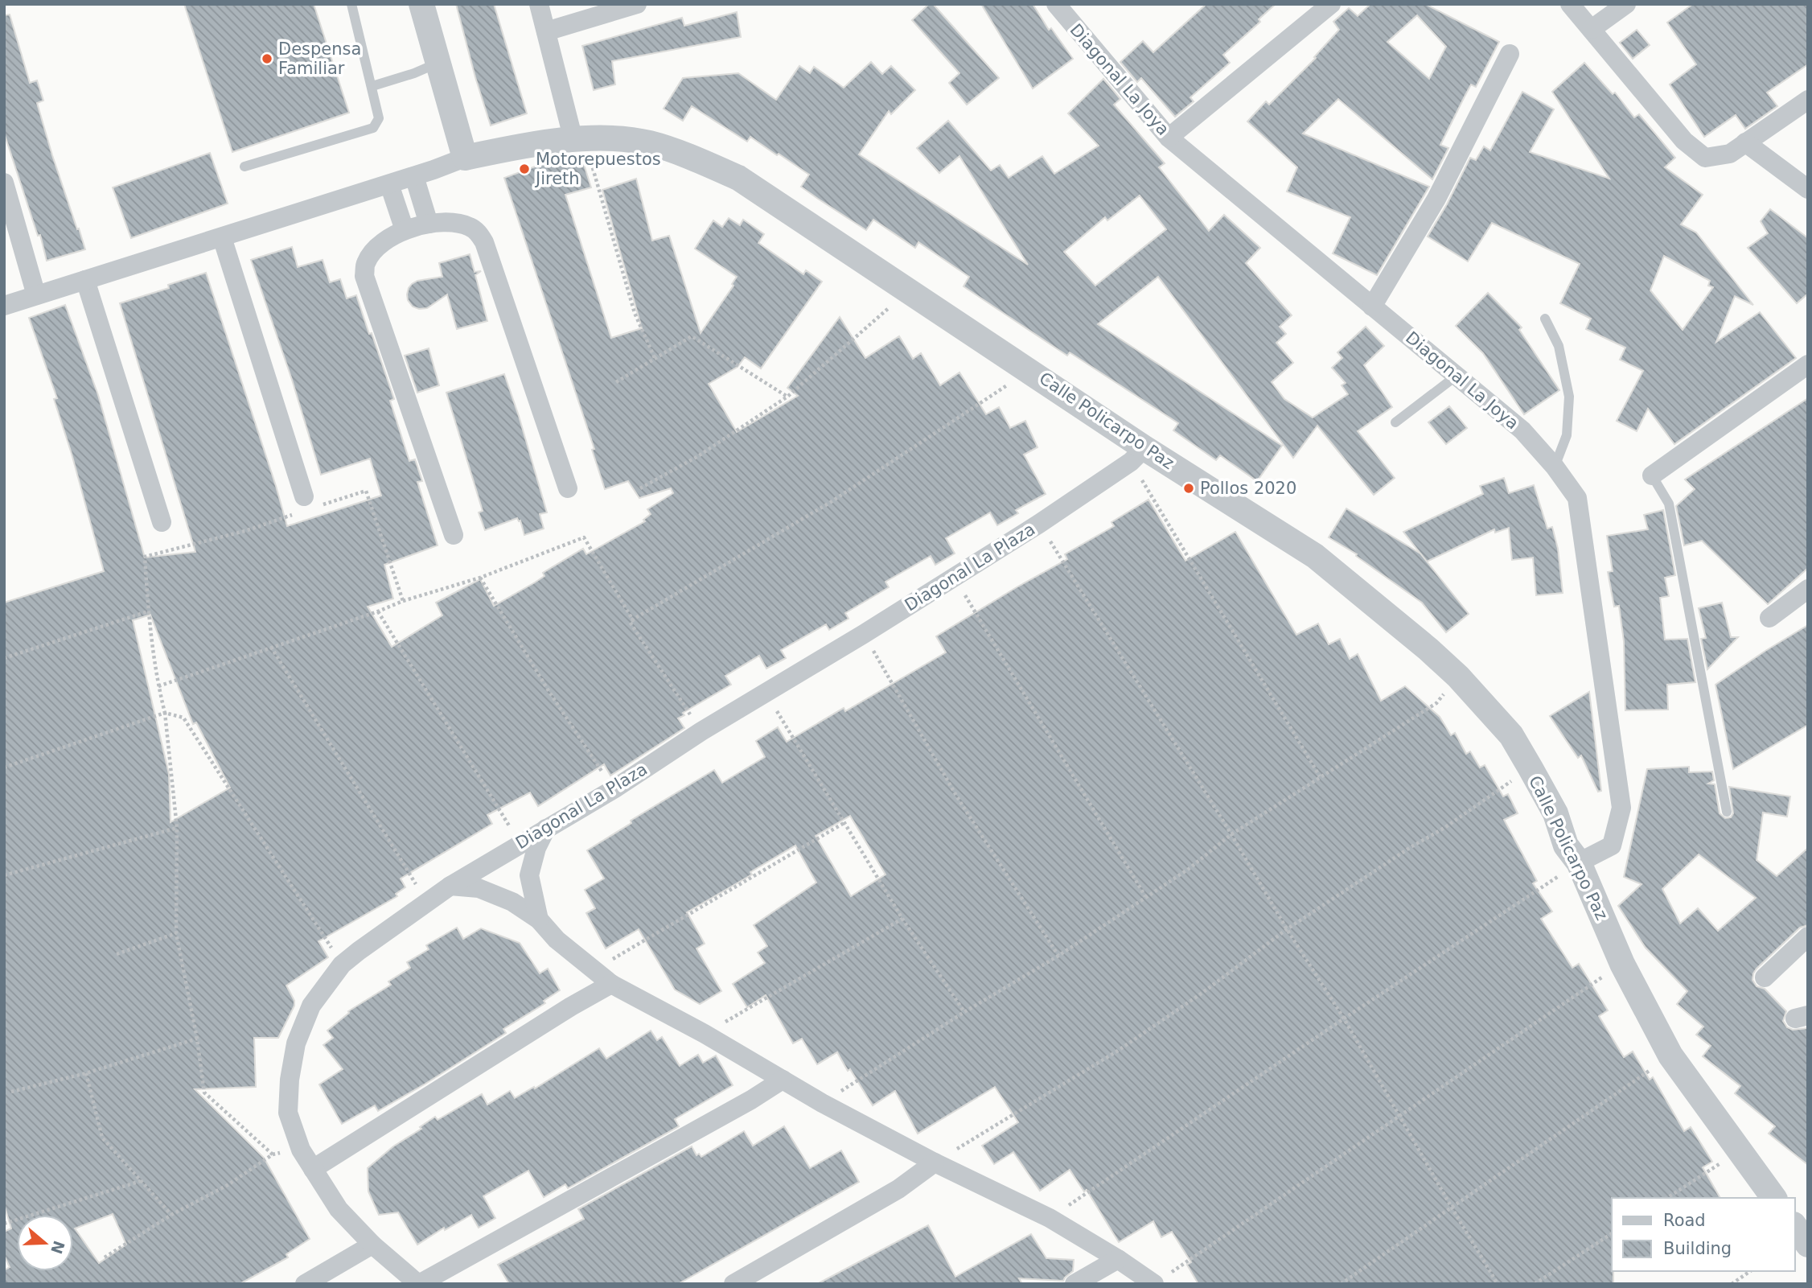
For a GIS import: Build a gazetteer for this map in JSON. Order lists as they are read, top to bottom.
{
  "streets": {
    "street": ["Diagonal La Joya", "Calle Policarpo Paz", "Diagonal La Plaza"]
  },
  "crossings": [
    ["Diagonal La Joya", "Calle Policarpo Paz"],
    ["Calle Policarpo Paz", "Diagonal La Plaza"]
  ],
  "places": ["Despensa Familiar", "Motorepuestos Jireth", "Pollos 2020"],
  "legend": ["Road", "Building"],
  "north": "right"
}
